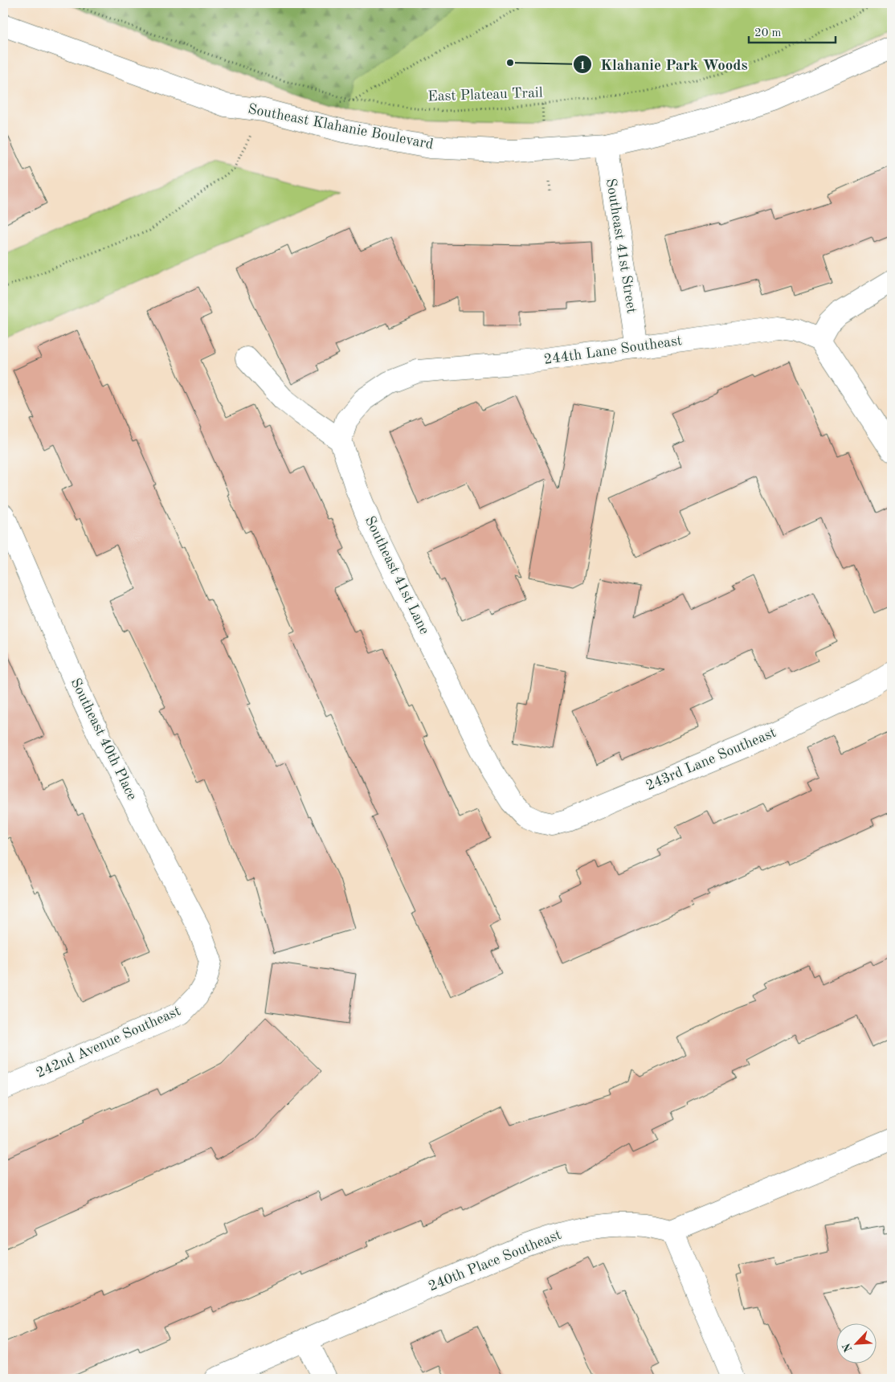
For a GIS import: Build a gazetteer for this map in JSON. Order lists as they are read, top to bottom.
{
  "streets": {
    "street": [
      "Southeast Klahanie Boulevard",
      "Southeast 41st Street",
      "244th Lane Southeast",
      "Southeast 41st Lane",
      "Southeast 40th Place",
      "243rd Lane Southeast",
      "242nd Avenue Southeast",
      "240th Place Southeast"
    ],
    "path": ["East Plateau Trail"]
  },
  "crossings": [
    ["Southeast Klahanie Boulevard", "Southeast 41st Street"],
    ["Southeast 41st Street", "244th Lane Southeast"],
    ["244th Lane Southeast", "Southeast 41st Lane"],
    ["Southeast 41st Lane", "243rd Lane Southeast"],
    ["Southeast 40th Place", "242nd Avenue Southeast"]
  ],
  "places": ["Klahanie Park Woods"],
  "scale_bar": "20 m",
  "north": "bottom left"
}
